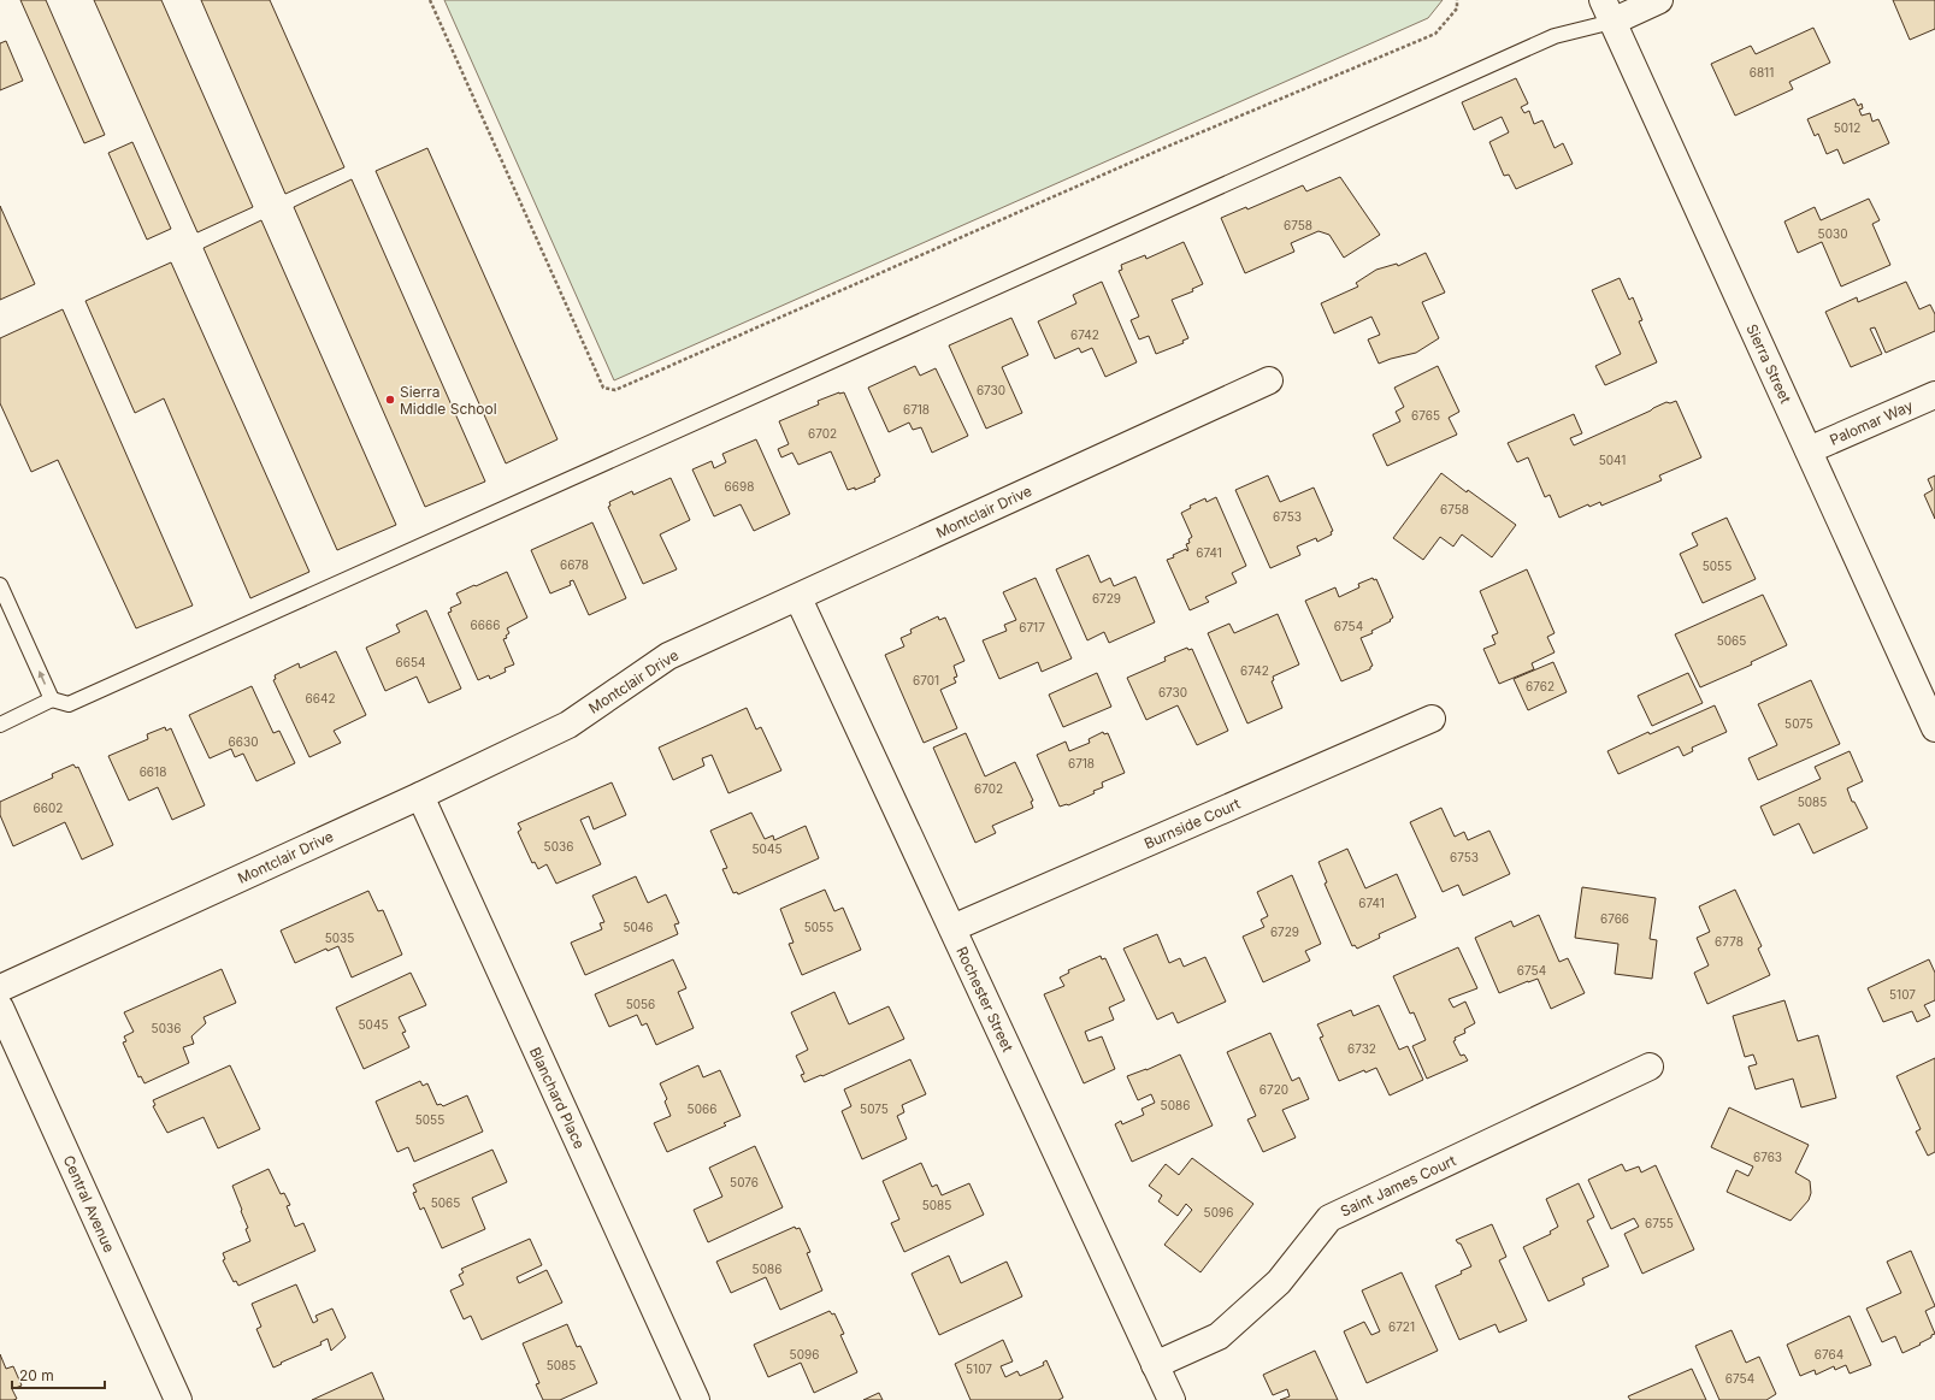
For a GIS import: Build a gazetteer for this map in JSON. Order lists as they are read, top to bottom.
{
  "streets": {
    "street": [
      "Sierra Street",
      "Palomar Way",
      "Montclair Drive",
      "Burnside Court",
      "Rochester Street",
      "Blanchard Place",
      "Saint James Court",
      "Central Avenue"
    ]
  },
  "crossings": [
    ["Sierra Street", "Palomar Way"],
    ["Montclair Drive", "Rochester Street"],
    ["Montclair Drive", "Blanchard Place"],
    ["Burnside Court", "Rochester Street"],
    ["Rochester Street", "Saint James Court"]
  ],
  "places": ["Sierra Middle School"],
  "house_numbers": [
    "6811",
    "5012",
    "6758",
    "5030",
    "6742",
    "6730",
    "6718",
    "6765",
    "6702",
    "5041",
    "6698",
    "6758",
    "6753",
    "6741",
    "6678",
    "5055",
    "6729",
    "6666",
    "6754",
    "6717",
    "5065",
    "6654",
    "6742",
    "6701",
    "6762",
    "6730",
    "6642",
    "5075",
    "6630",
    "6718",
    "6618",
    "6702",
    "5085",
    "6602",
    "5036",
    "5045",
    "6753",
    "6741",
    "6766",
    "5046",
    "5055",
    "6729",
    "5035",
    "6778",
    "6754",
    "5107",
    "5056",
    "5045",
    "5036",
    "6732",
    "6720",
    "5086",
    "5066",
    "5075",
    "5055",
    "6763",
    "5076",
    "5065",
    "5085",
    "5096",
    "6755",
    "5086",
    "6721",
    "5096",
    "6764",
    "5085",
    "5107",
    "6754"
  ],
  "scale_bar": "20 m"
}
